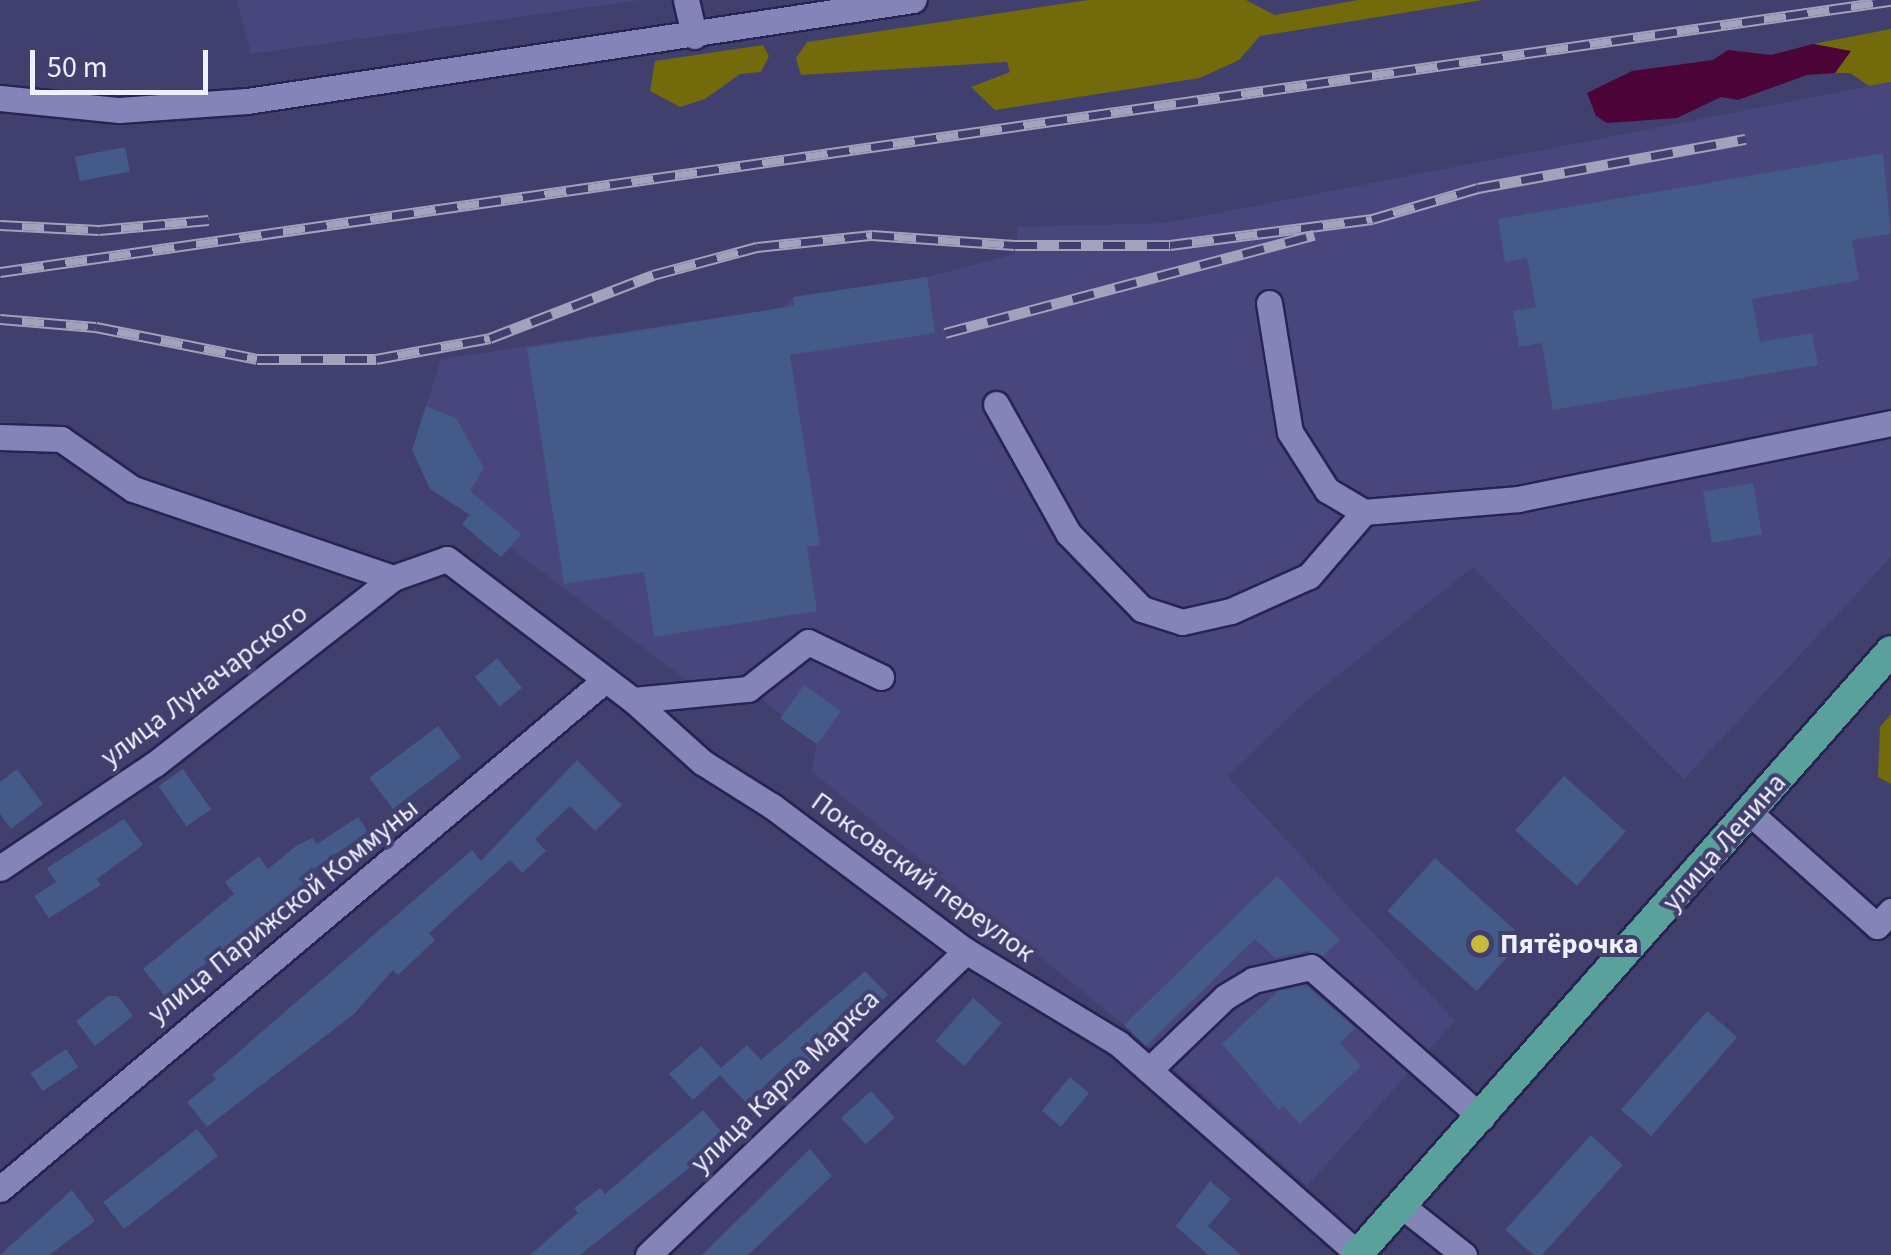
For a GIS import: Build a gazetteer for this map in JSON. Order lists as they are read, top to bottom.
{
  "streets": {
    "main road": ["улица Ленина"],
    "street": [
      "улица Луначарского",
      "Поксовский переулок",
      "улица Парижской Коммуны",
      "улица Карла Маркса"
    ]
  },
  "crossings": [
    ["улица Луначарского", "Поксовский переулок"],
    ["улица Ленина", "Поксовский переулок"],
    ["Поксовский переулок", "улица Парижской Коммуны"],
    ["Поксовский переулок", "улица Карла Маркса"]
  ],
  "places": ["Пятёрочка"],
  "scale_bar": "50 m"
}
